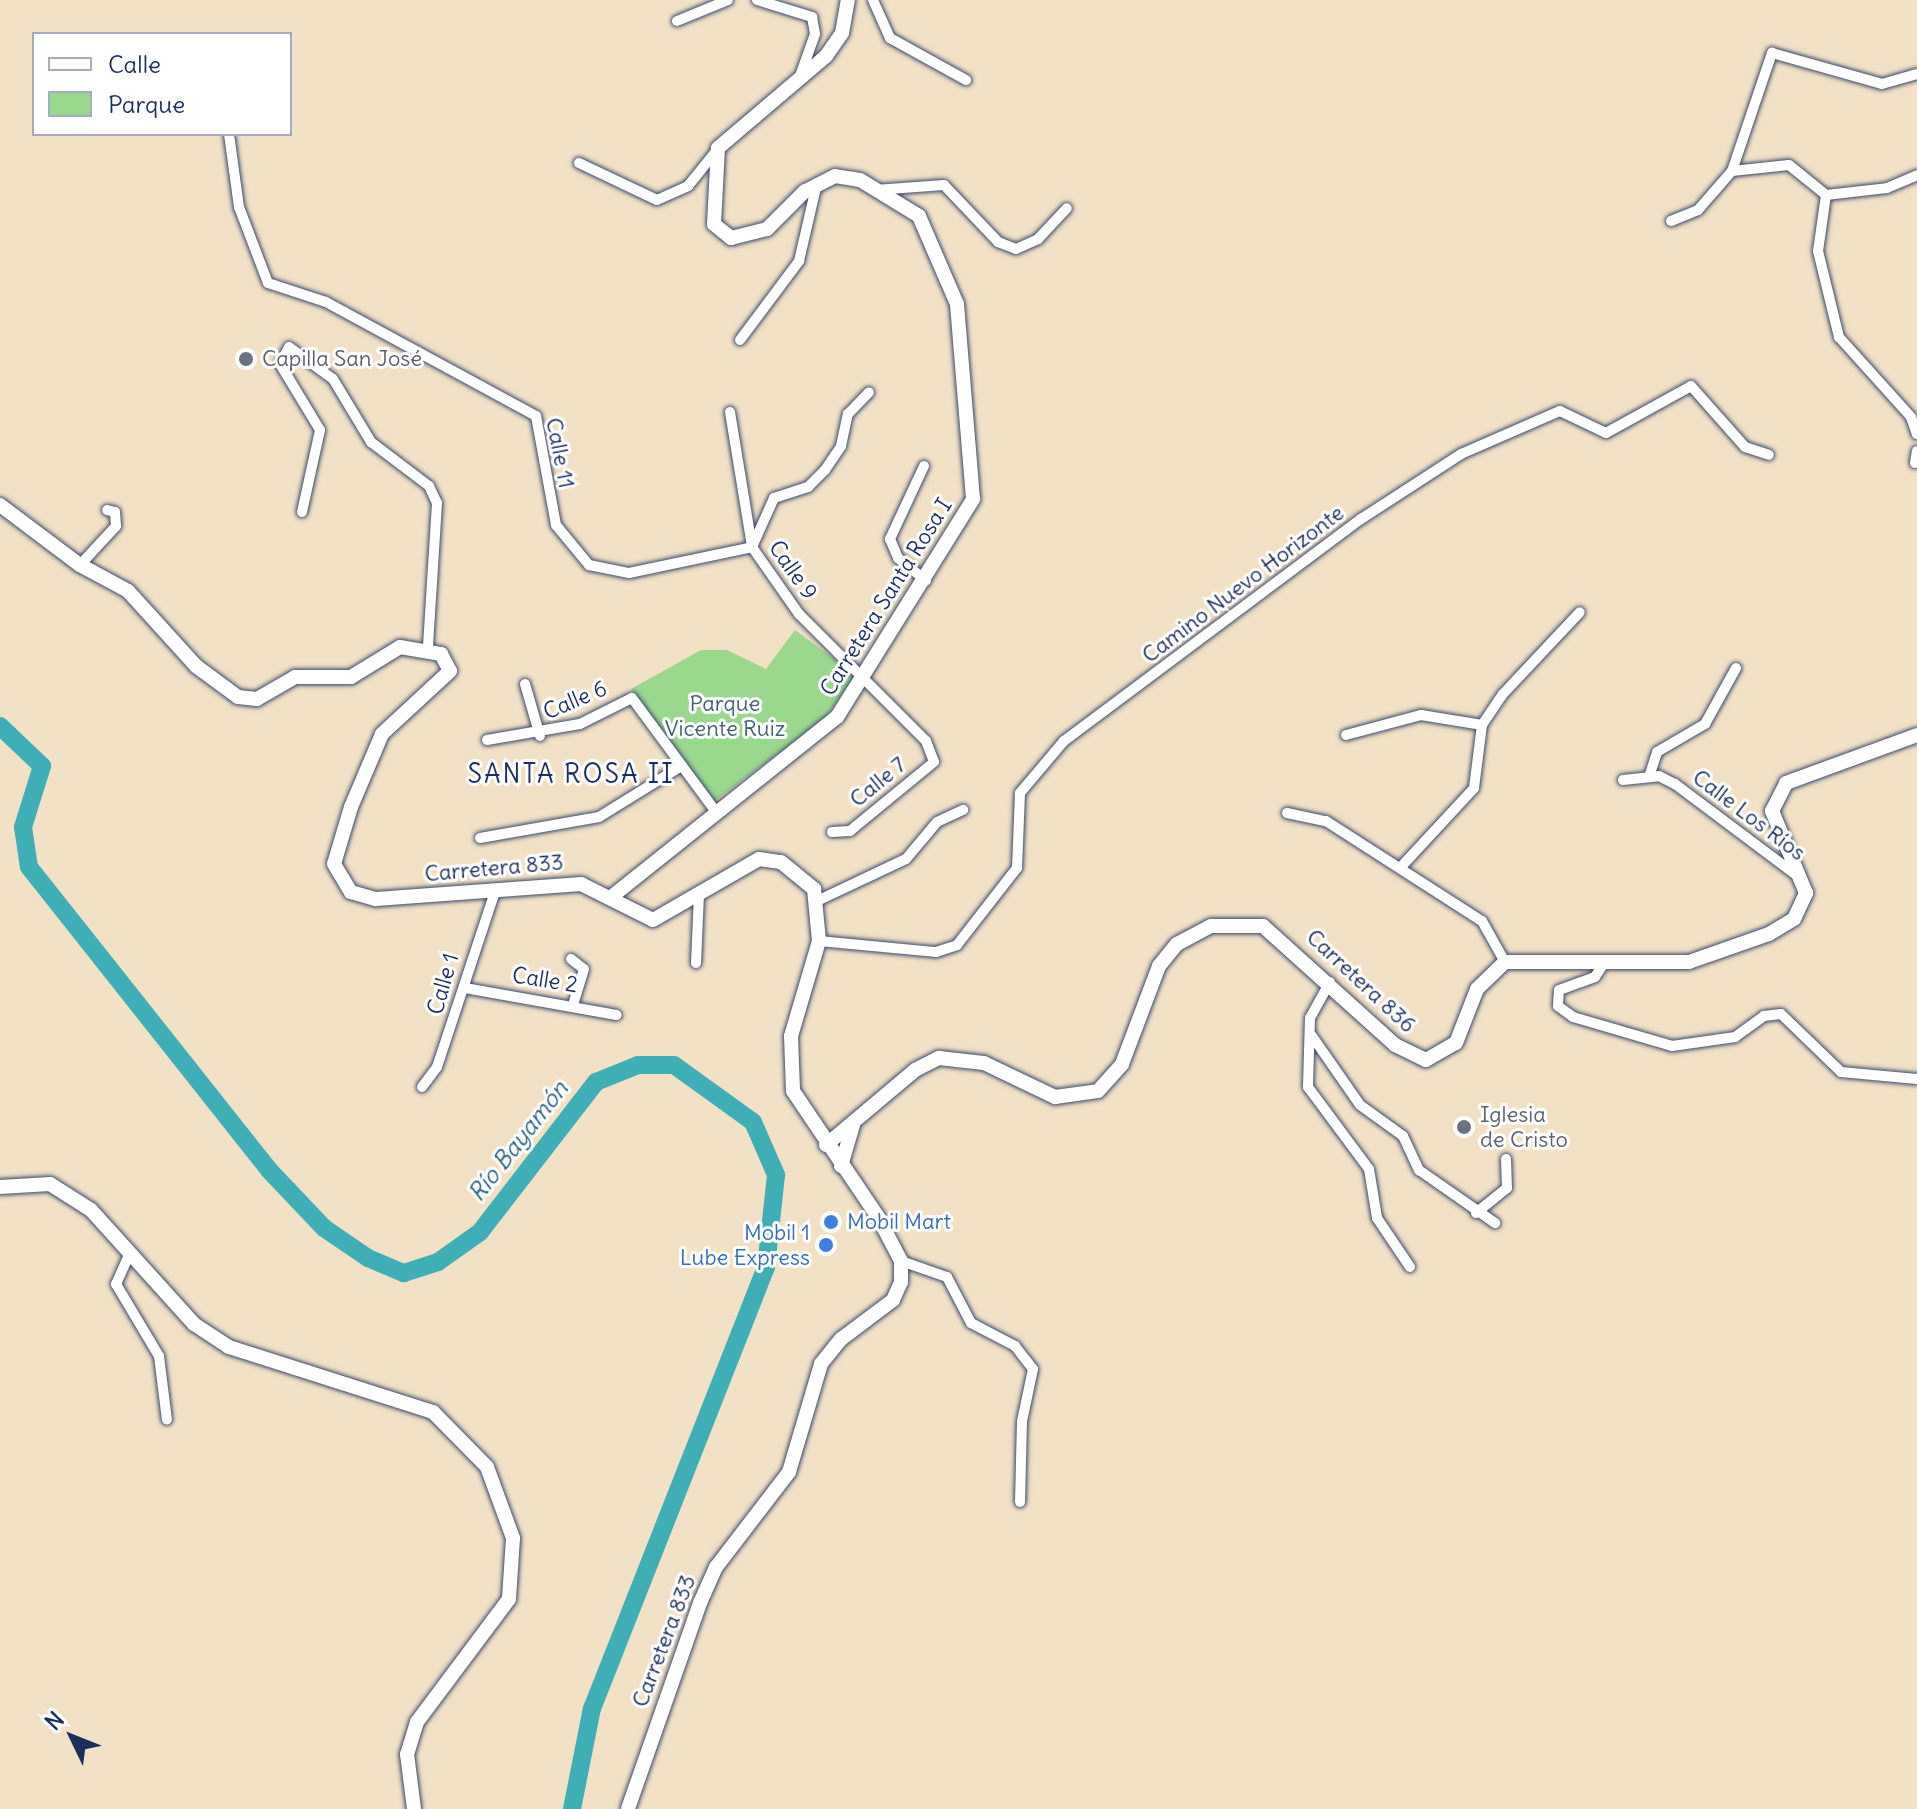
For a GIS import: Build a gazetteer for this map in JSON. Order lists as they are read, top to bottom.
{
  "streets": {
    "street": [
      "Calle 11",
      "Calle 9",
      "Camino Nuevo Horizonte",
      "Carretera Santa Rosa I",
      "Calle 6",
      "Calle 7",
      "Calle Los Ríos",
      "Carretera 833",
      "Calle 2",
      "Carretera 836",
      "Calle 1"
    ]
  },
  "crossings": [
    ["Calle 11", "Calle 9"],
    ["Calle 9", "Carretera Santa Rosa I"],
    ["Calle 9", "Calle 7"],
    ["Carretera Santa Rosa I", "Calle 6"],
    ["Carretera Santa Rosa I", "Calle 7"],
    ["Carretera Santa Rosa I", "Carretera 833"],
    ["Carretera 833", "Calle 1"],
    ["Calle 2", "Calle 1"]
  ],
  "districts": ["SANTA ROSA II"],
  "water": ["Río Bayamón"],
  "parks": ["Parque Vicente Ruiz"],
  "places": [
    "Capilla San José",
    "Iglesia de Cristo",
    "Mobil Mart",
    "Mobil 1 Lube Express"
  ],
  "legend": ["Calle", "Parque"],
  "north": "top left"
}
